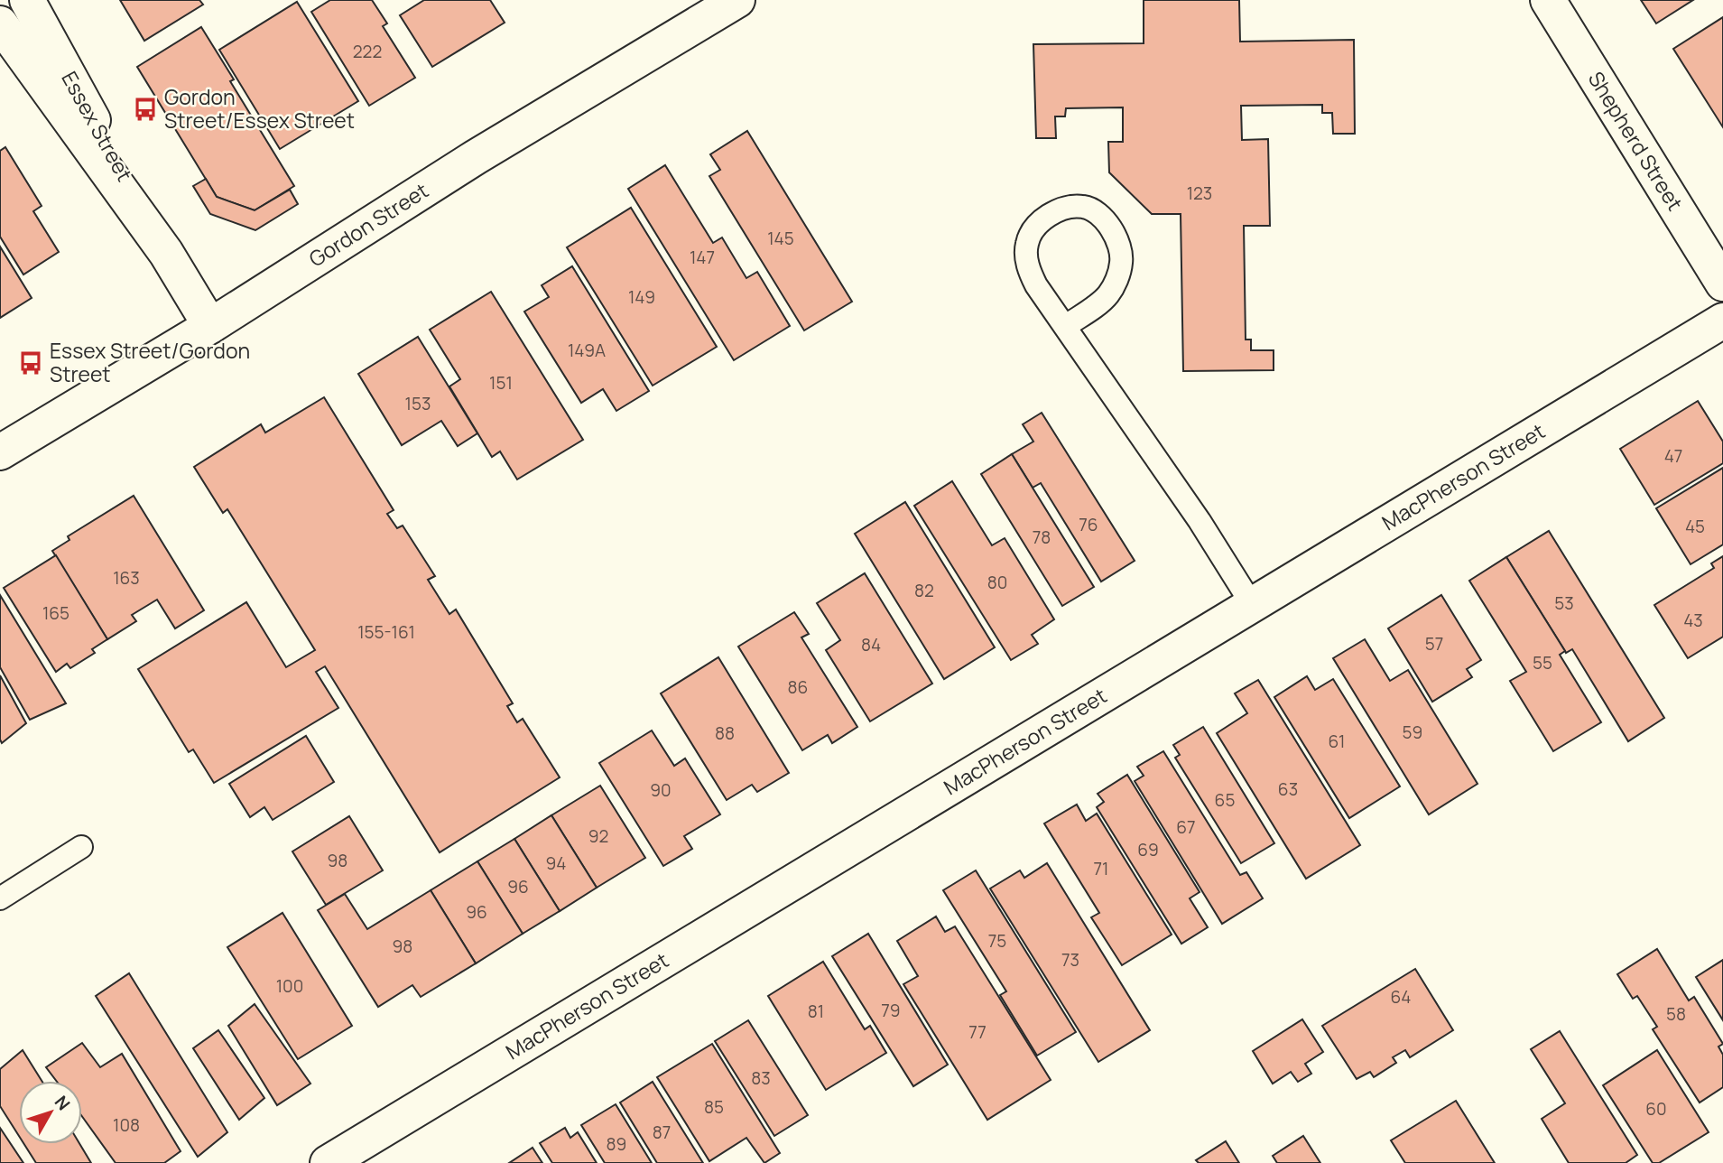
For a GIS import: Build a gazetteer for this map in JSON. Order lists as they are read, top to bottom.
{
  "streets": {
    "street": [
      "Essex Street",
      "Shepherd Street",
      "Gordon Street",
      "MacPherson Street"
    ]
  },
  "crossings": [
    ["Essex Street", "Gordon Street"]
  ],
  "places": {
    "bus stop": ["Gordon Street/Essex Street", "Essex Street/Gordon Street"]
  },
  "house_numbers": [
    "222",
    "123",
    "145",
    "147",
    "149",
    "149A",
    "151",
    "153",
    "47",
    "76",
    "45",
    "78",
    "163",
    "80",
    "82",
    "53",
    "165",
    "43",
    "155-161",
    "57",
    "84",
    "55",
    "86",
    "59",
    "88",
    "61",
    "63",
    "90",
    "65",
    "67",
    "92",
    "69",
    "98",
    "94",
    "71",
    "96",
    "96",
    "75",
    "98",
    "73",
    "100",
    "64",
    "79",
    "81",
    "58",
    "77",
    "83",
    "85",
    "60",
    "108",
    "87",
    "89"
  ],
  "north": "top right"
}
